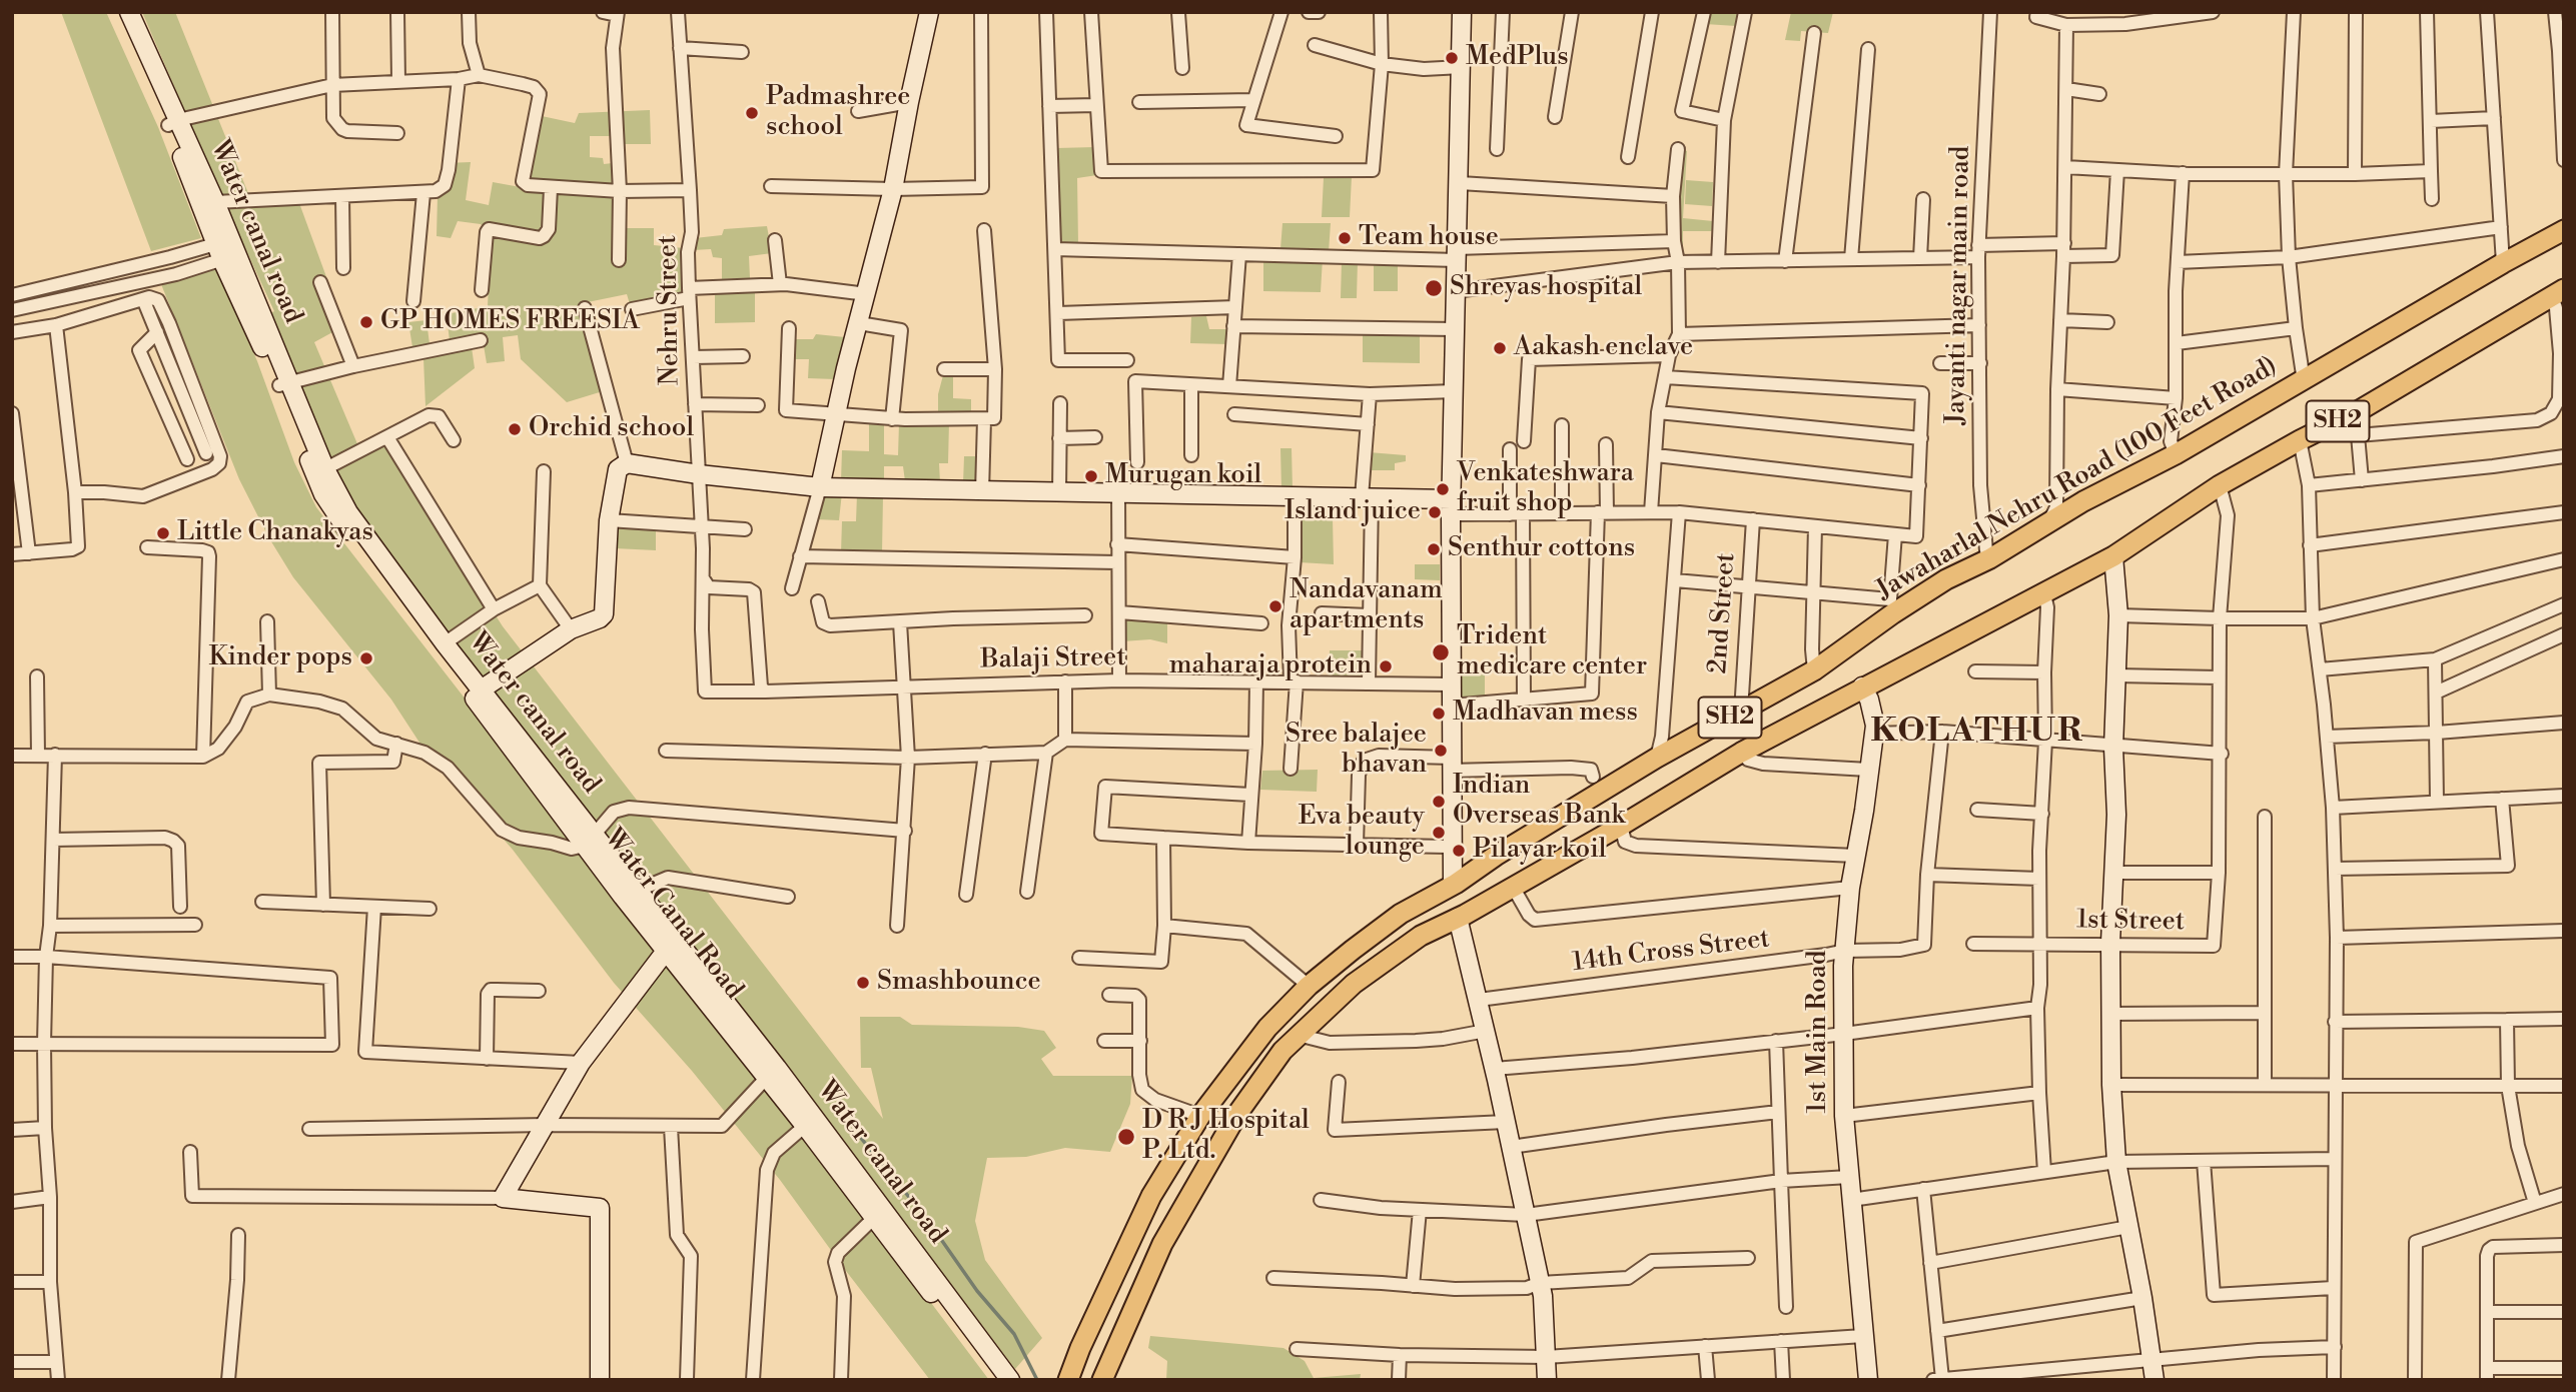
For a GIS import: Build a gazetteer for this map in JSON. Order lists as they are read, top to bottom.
{
  "streets": {
    "main road": ["SH2", "Jawaharlal Nehru Road (100 Feet Road)"],
    "street": [
      "Water canal road",
      "Jayanti nagar main road",
      "Nehru Street",
      "2nd Street",
      "Balaji Street",
      "Water Canal Road",
      "1st Street",
      "14th Cross Street",
      "1st Main Road"
    ]
  },
  "crossings": [
    ["Water canal road", "Water Canal Road"],
    ["Jayanti nagar main road", "Jawaharlal Nehru Road (100 Feet Road)"],
    ["Nehru Street", "Balaji Street"],
    ["SH2", "1st Main Road"],
    ["Jawaharlal Nehru Road (100 Feet Road)", "2nd Street"],
    ["14th Cross Street", "1st Main Road"]
  ],
  "districts": ["KOLATHUR"],
  "places": [
    "MedPlus",
    "Padmashree school",
    "Team house",
    "Shreyas hospital",
    "GP HOMES FREESIA",
    "Aakash enclave",
    "Orchid school",
    "Murugan koil",
    "Venkateshwara fruit shop",
    "Island juice",
    "Little Chanakyas",
    "Senthur cottons",
    "Nandavanam apartments",
    "Trident medicare center",
    "Kinder pops",
    "maharaja protein",
    "Madhavan mess",
    "Sree balajee bhavan",
    "Indian Overseas Bank",
    "Eva beauty lounge",
    "Pilayar koil",
    "Smashbounce",
    "D R J Hospital P. Ltd."
  ]
}
